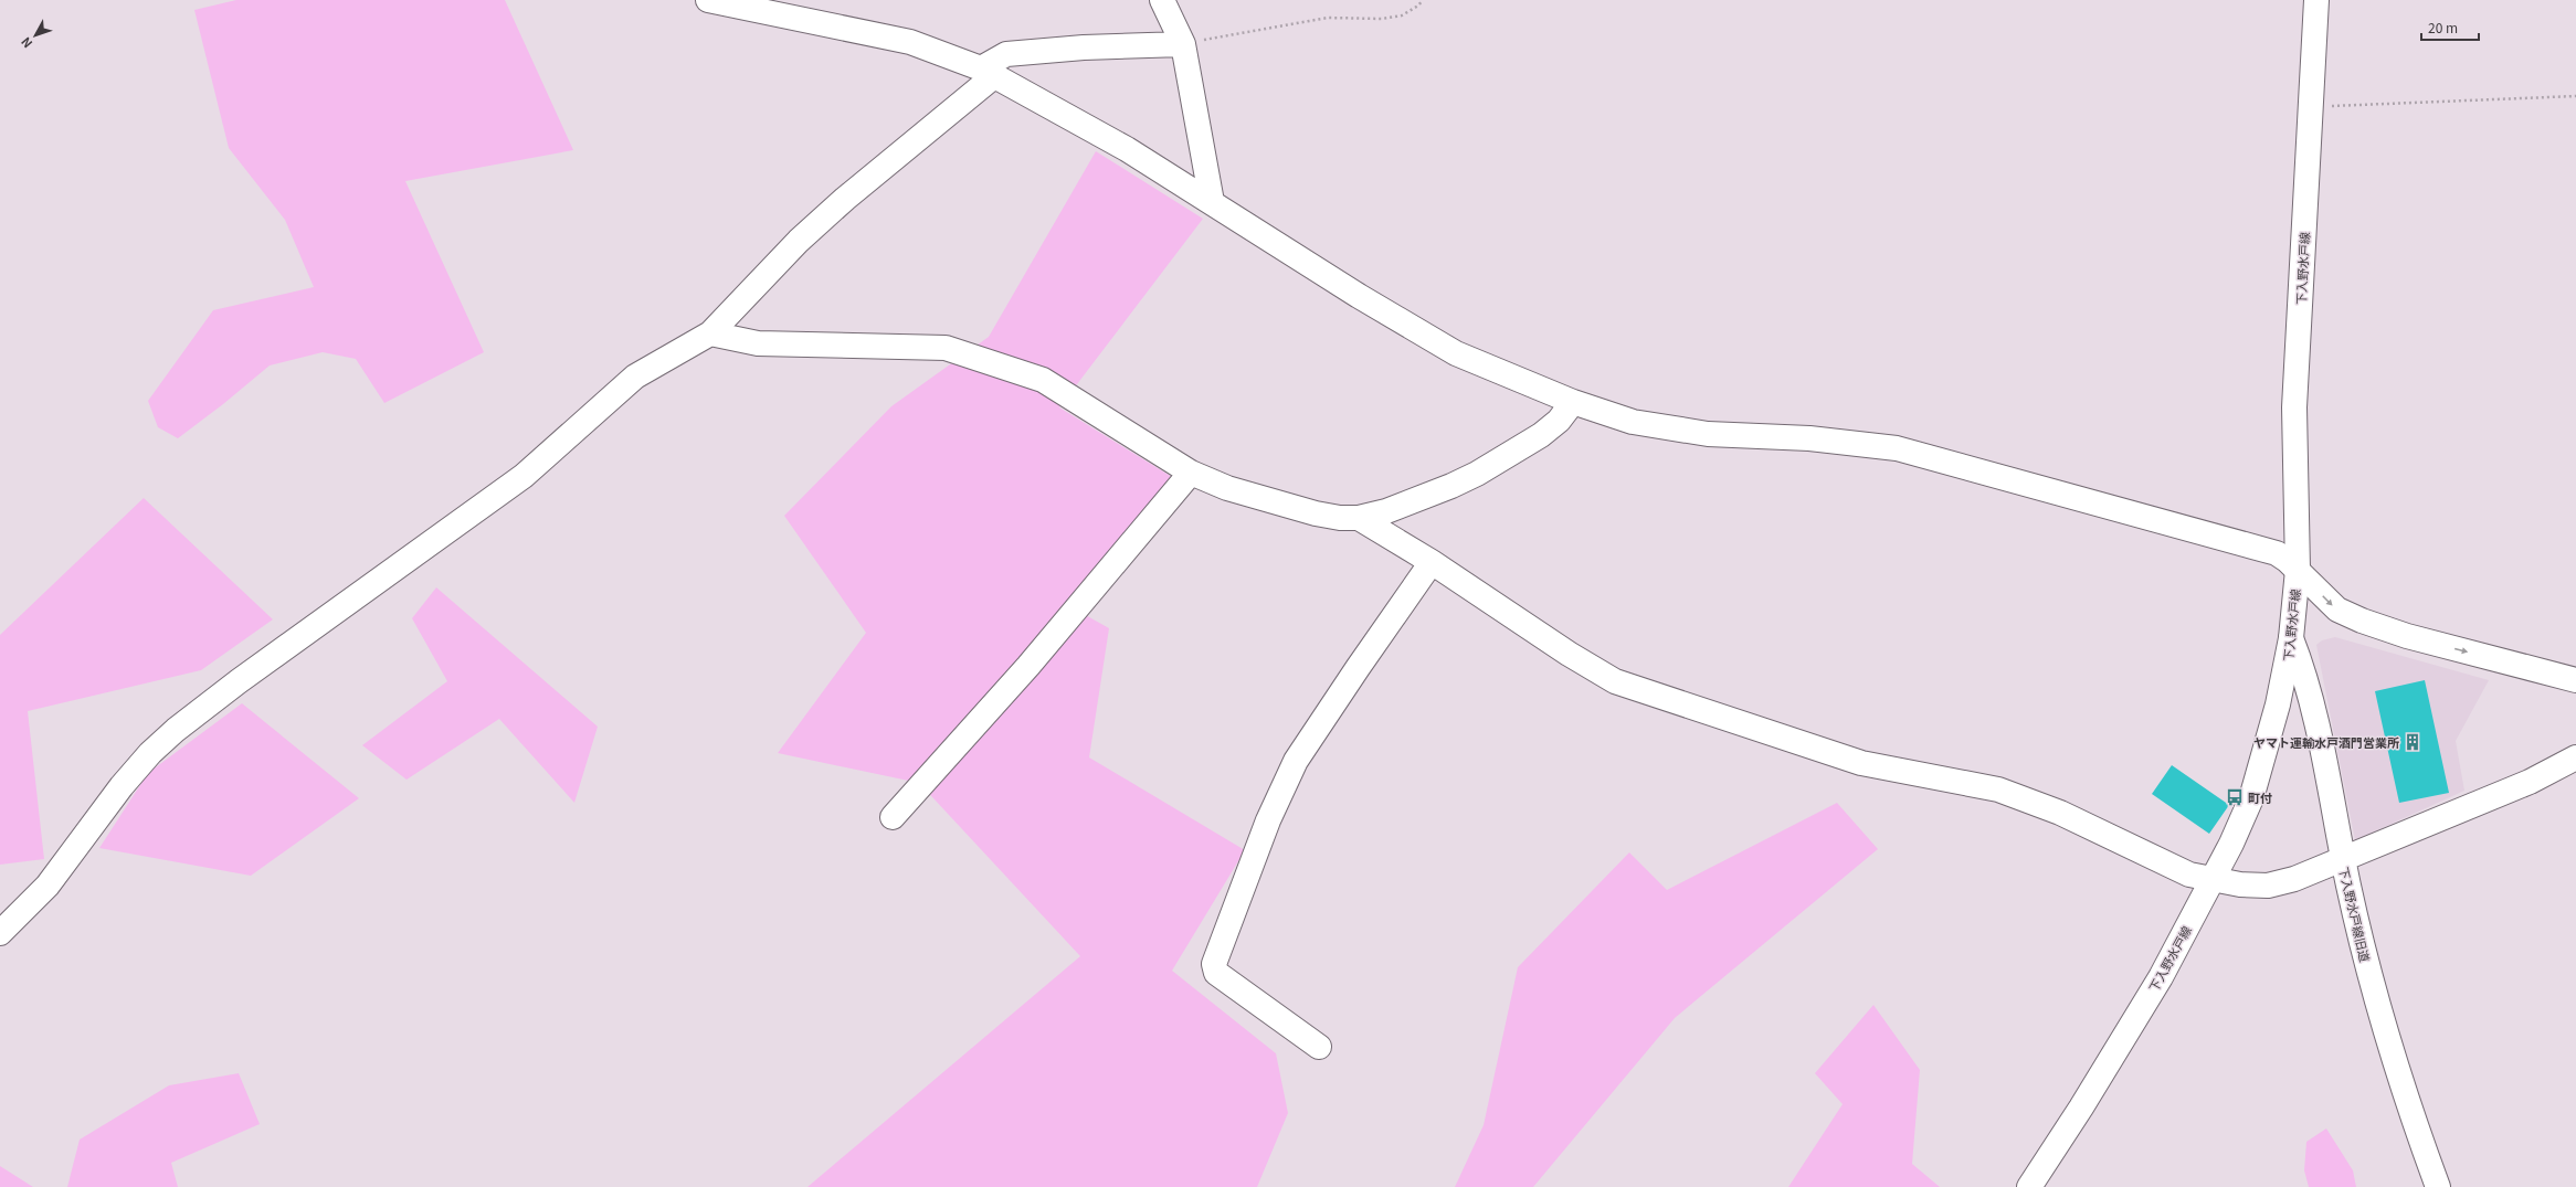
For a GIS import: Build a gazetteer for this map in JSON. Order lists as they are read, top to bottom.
{
  "streets": {
    "street": ["下入野水戸線", "下入野水戸線旧道"]
  },
  "crossings": [
    ["下入野水戸線", "下入野水戸線旧道"]
  ],
  "places": {
    "building": ["ヤマト運輸水戸酒門営業所"],
    "bus stop": ["町付"]
  },
  "scale_bar": "20 m",
  "north": "bottom left"
}
